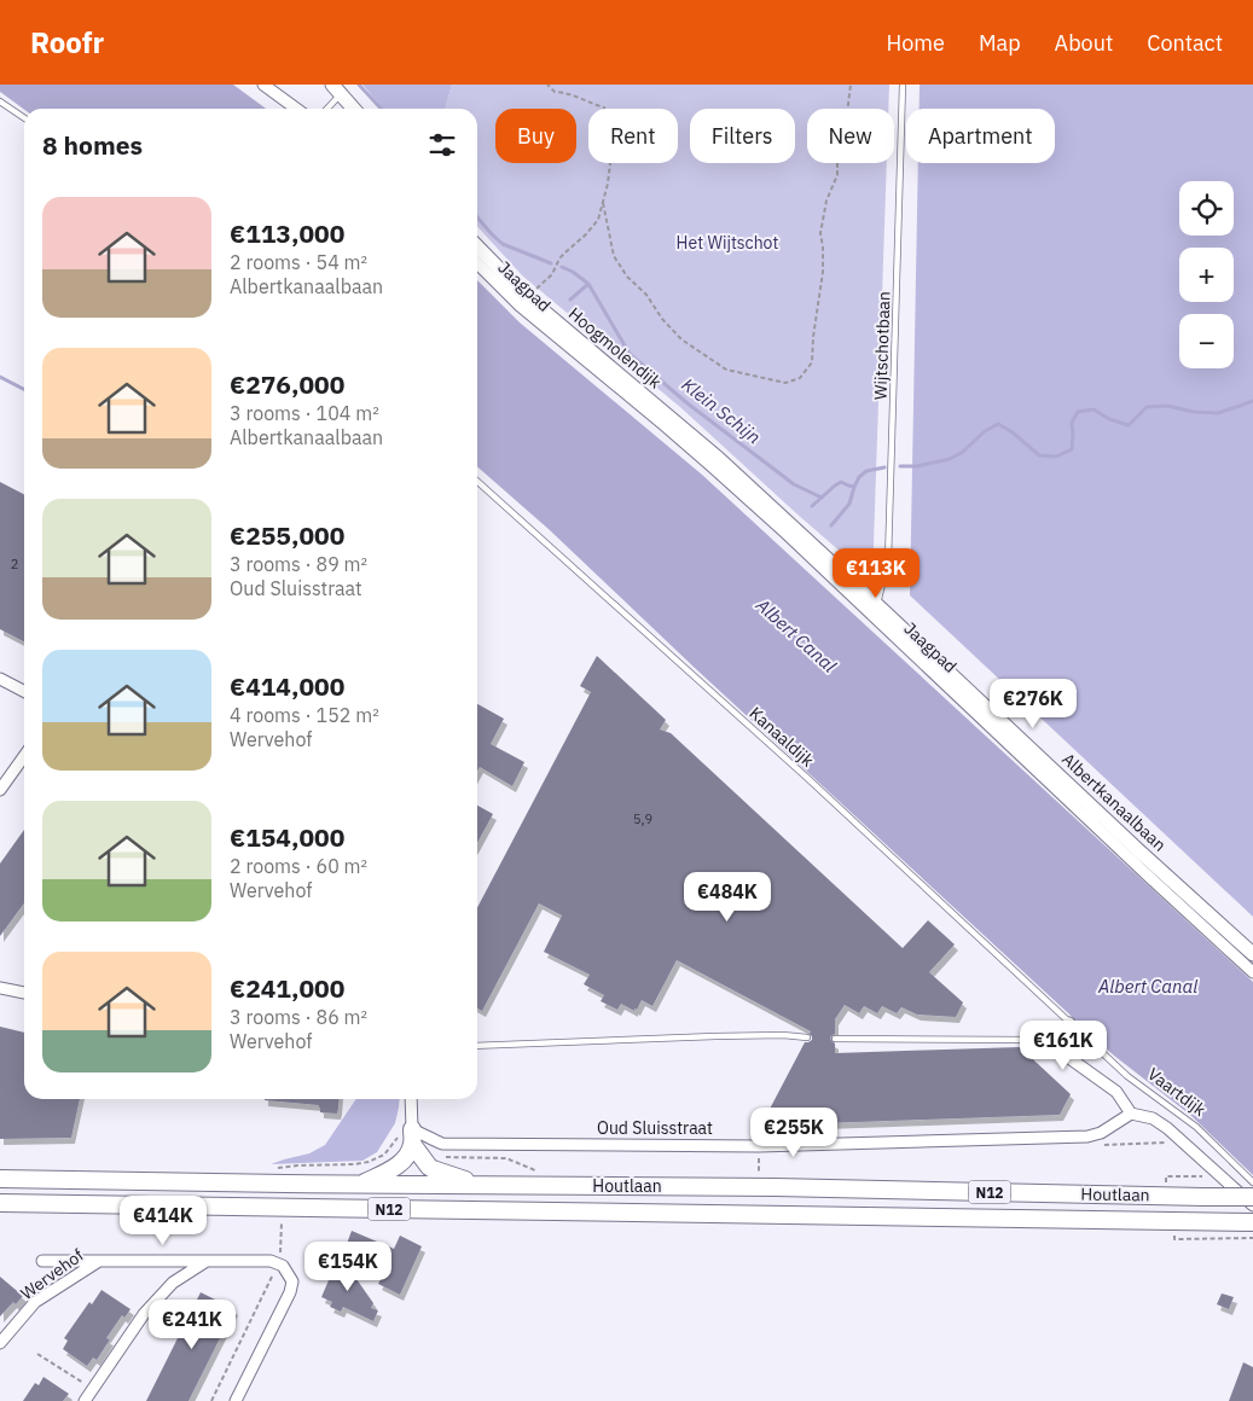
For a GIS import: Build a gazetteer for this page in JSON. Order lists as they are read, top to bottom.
{
  "streets": {
    "main road": ["Houtlaan", "N12"],
    "street": [
      "Jaagpad",
      "Hoogmolendijk",
      "Albertkanaalbaan",
      "Oud Sluisstraat",
      "Wervehof"
    ],
    "lane": ["Wijtschotbaan", "Kanaaldijk", "Vaartdijk"]
  },
  "crossings": [
    ["Wijtschotbaan", "Albertkanaalbaan"],
    ["Hoogmolendijk", "Albertkanaalbaan"],
    ["Kanaaldijk", "Vaartdijk"]
  ],
  "water": ["Klein Schijn", "Albert Canal"],
  "parks": ["Het Wijtschot"],
  "house_numbers": ["2", "5,9"],
  "page": {
    "header": "Roofr",
    "nav": [
      "Home",
      "Map",
      "About",
      "Contact"
    ],
    "chip": [
      "Buy",
      "Rent",
      "Filters",
      "New",
      "Apartment"
    ],
    "heading": "8 homes",
    "map_buttons": ["+", "−"],
    "list": [
      {
        "name": "€113,000",
        "note": "2 rooms · 54 m² · Albertkanaalbaan"
      },
      {
        "name": "€276,000",
        "note": "3 rooms · 104 m² · Albertkanaalbaan"
      },
      {
        "name": "€255,000",
        "note": "3 rooms · 89 m² · Oud Sluisstraat"
      },
      {
        "name": "€414,000",
        "note": "4 rooms · 152 m² · Wervehof"
      },
      {
        "name": "€154,000",
        "note": "2 rooms · 60 m² · Wervehof"
      },
      {
        "name": "€241,000",
        "note": "3 rooms · 86 m² · Wervehof"
      }
    ],
    "price": [
      "€113K",
      "€276K",
      "€484K",
      "€161K",
      "€255K",
      "€414K",
      "€154K",
      "€241K"
    ]
  }
}
